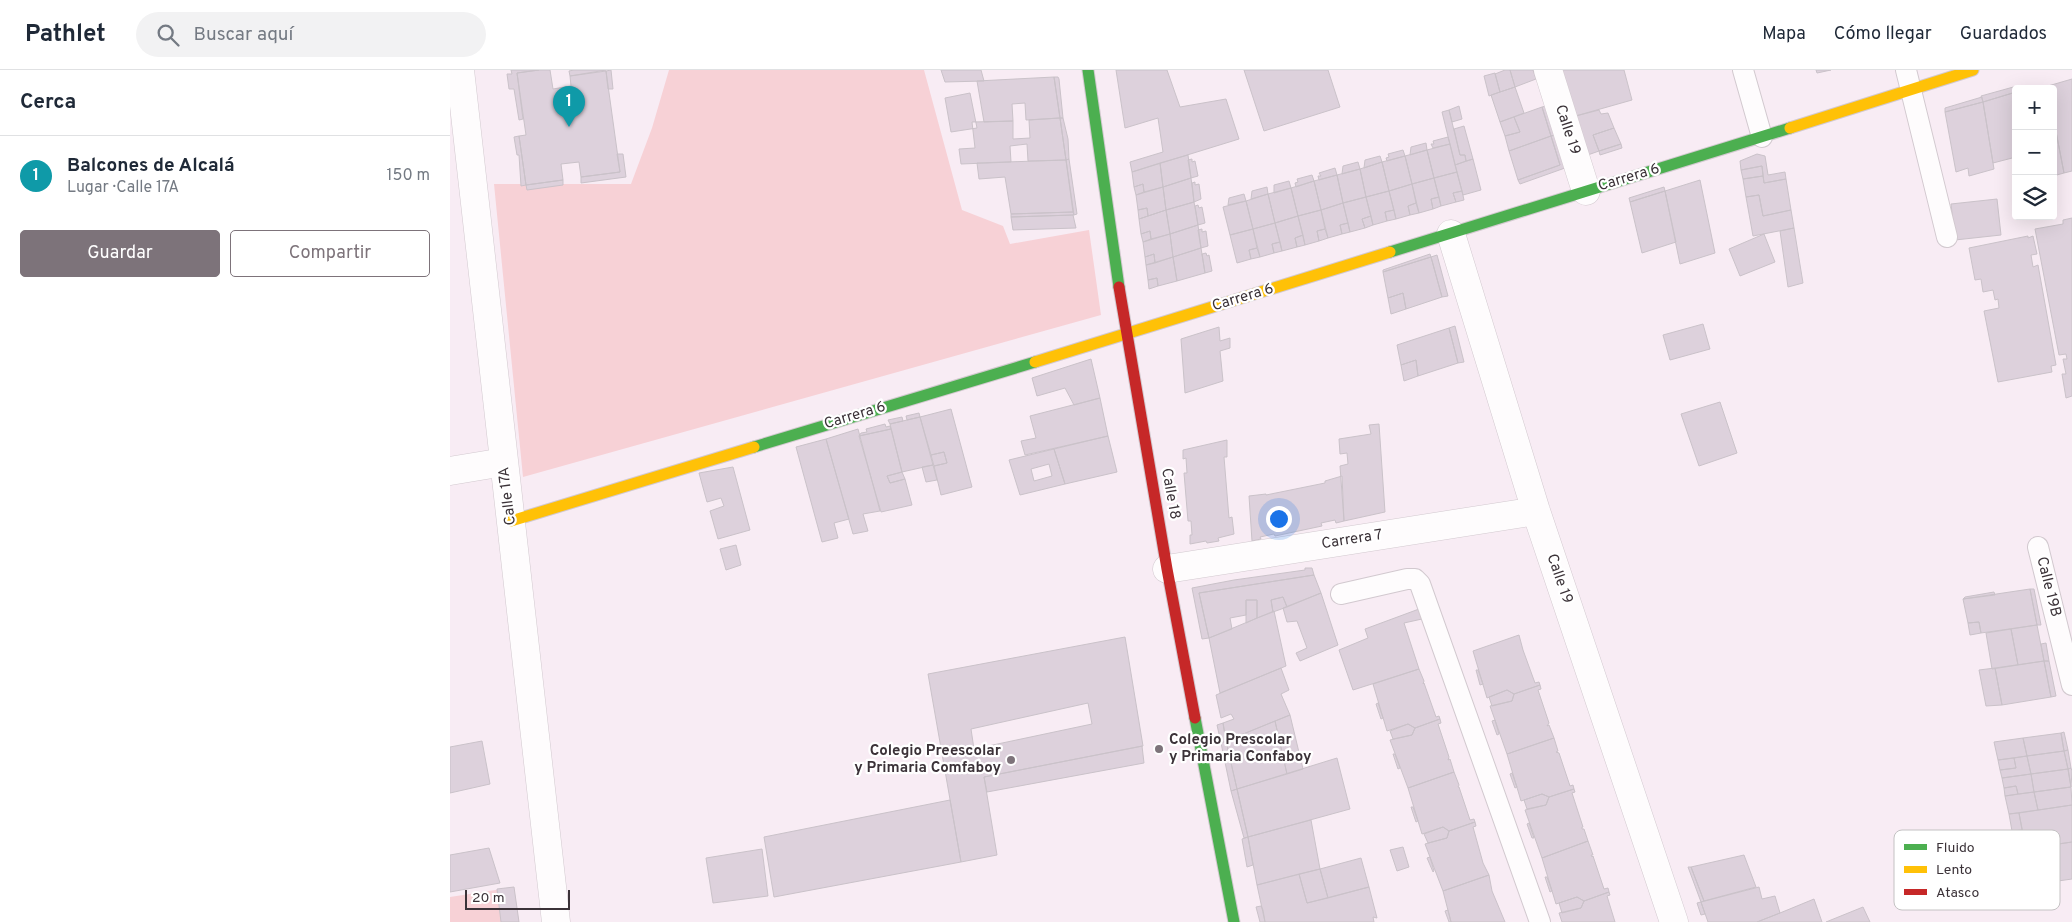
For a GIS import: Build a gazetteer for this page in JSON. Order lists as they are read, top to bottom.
{
  "streets": {
    "street": [
      "Calle 19",
      "Carrera 6",
      "Calle 18",
      "Calle 17A",
      "Carrera 7"
    ],
    "lane": ["Calle 19B"]
  },
  "crossings": [
    ["Calle 19", "Carrera 6"],
    ["Calle 19", "Carrera 7"],
    ["Carrera 6", "Calle 18"],
    ["Carrera 6", "Calle 17A"],
    ["Calle 18", "Carrera 7"]
  ],
  "places": ["Colegio Prescolar y Primaria Confaboy", "Colegio Preescolar y Primaria Comfaboy"],
  "legend": ["Fluido", "Lento", "Atasco"],
  "scale_bar": "20 m",
  "page": {
    "header": "Pathlet",
    "search": "Buscar aquí",
    "nav": ["Mapa", "Cómo llegar", "Guardados"],
    "heading": "Cerca",
    "map_buttons": ["+", "−"],
    "pins": "1",
    "list": [
      {
        "mark": "1",
        "name": "Balcones de Alcalá",
        "note": "Lugar · Calle 17A",
        "value": "150 m"
      }
    ],
    "buttons": ["Guardar", "Compartir"],
    "scale": "20 m"
  }
}
